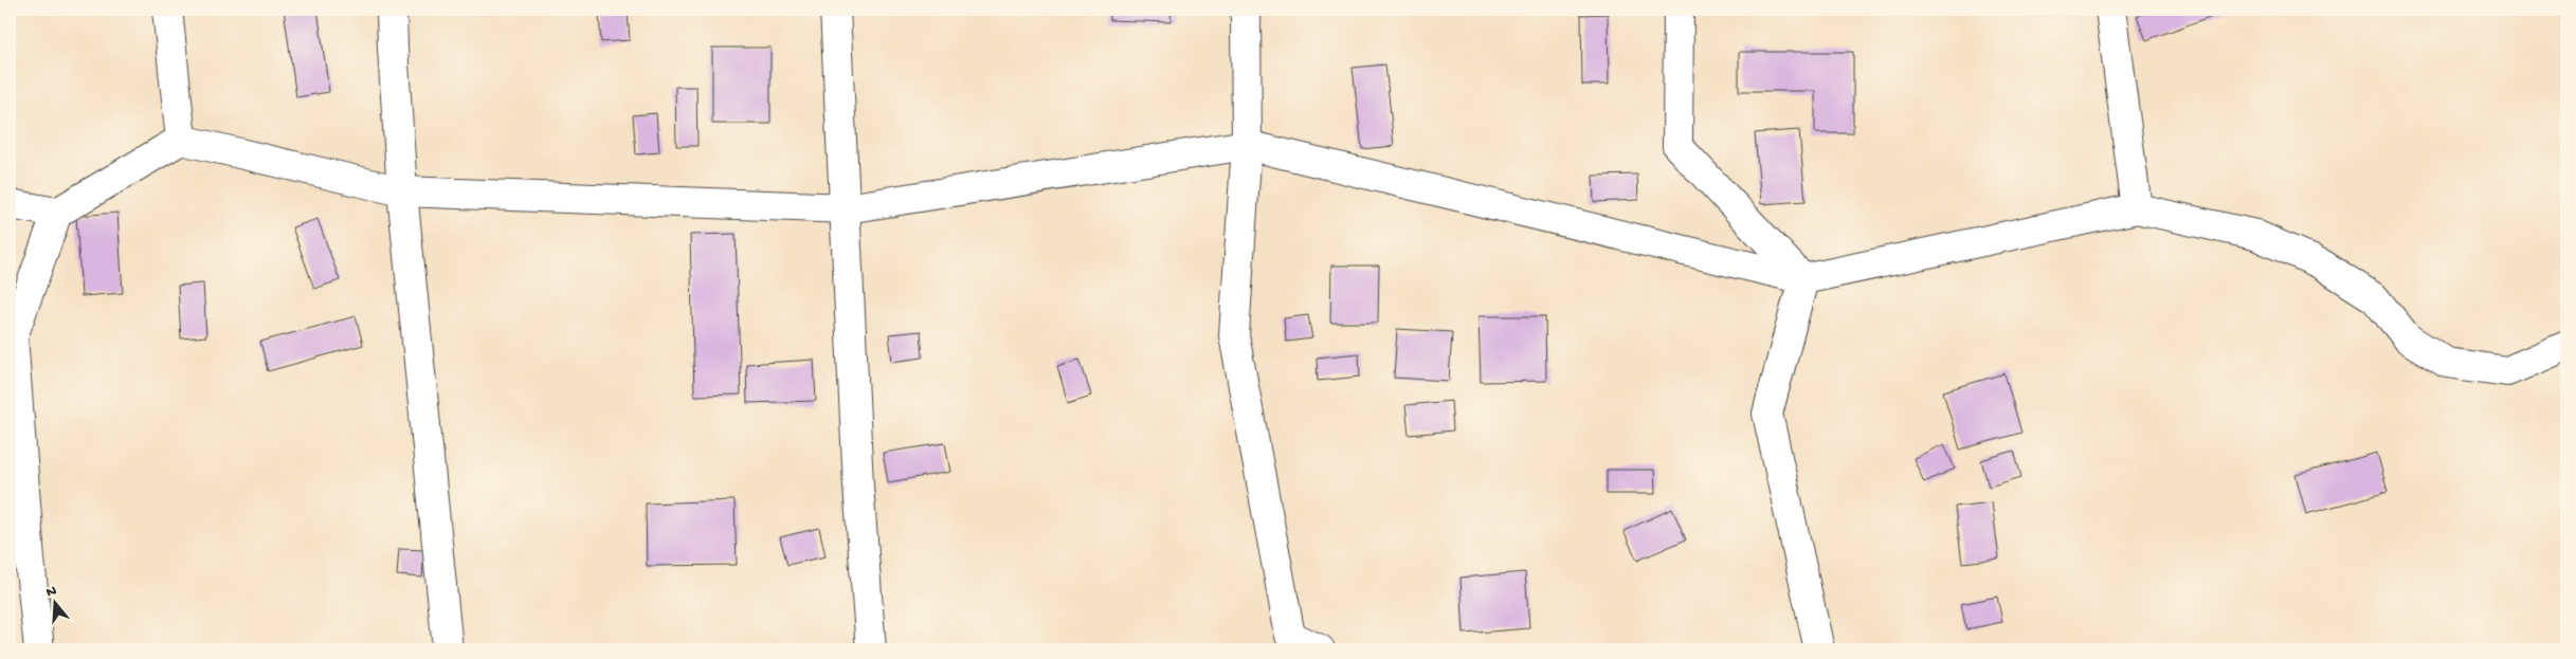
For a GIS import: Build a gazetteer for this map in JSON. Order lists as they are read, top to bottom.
{
  "north": "top"
}
